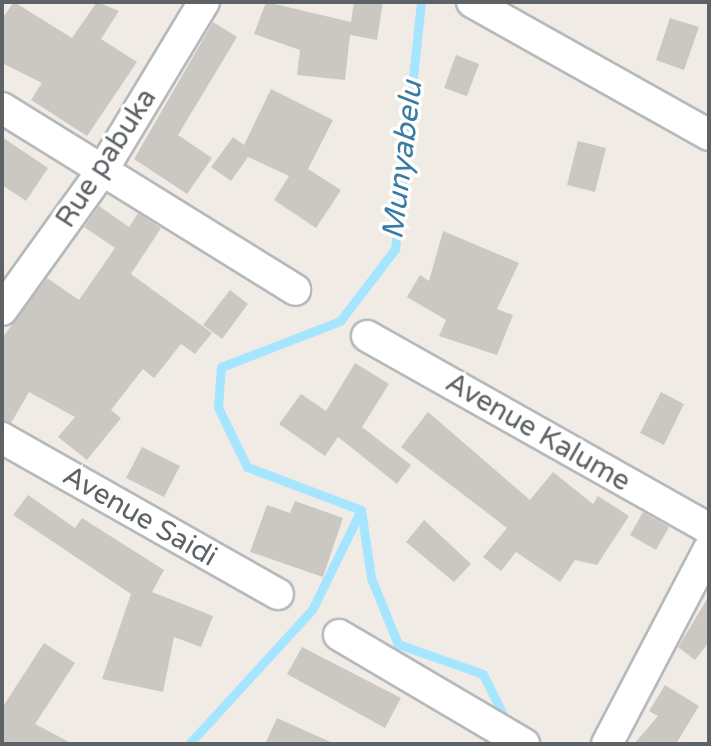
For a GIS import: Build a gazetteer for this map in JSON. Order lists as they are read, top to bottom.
{
  "streets": {
    "street": ["Rue pabuka", "Avenue Kalume", "Avenue Saidi"]
  },
  "water": ["Munyabelu"]
}
